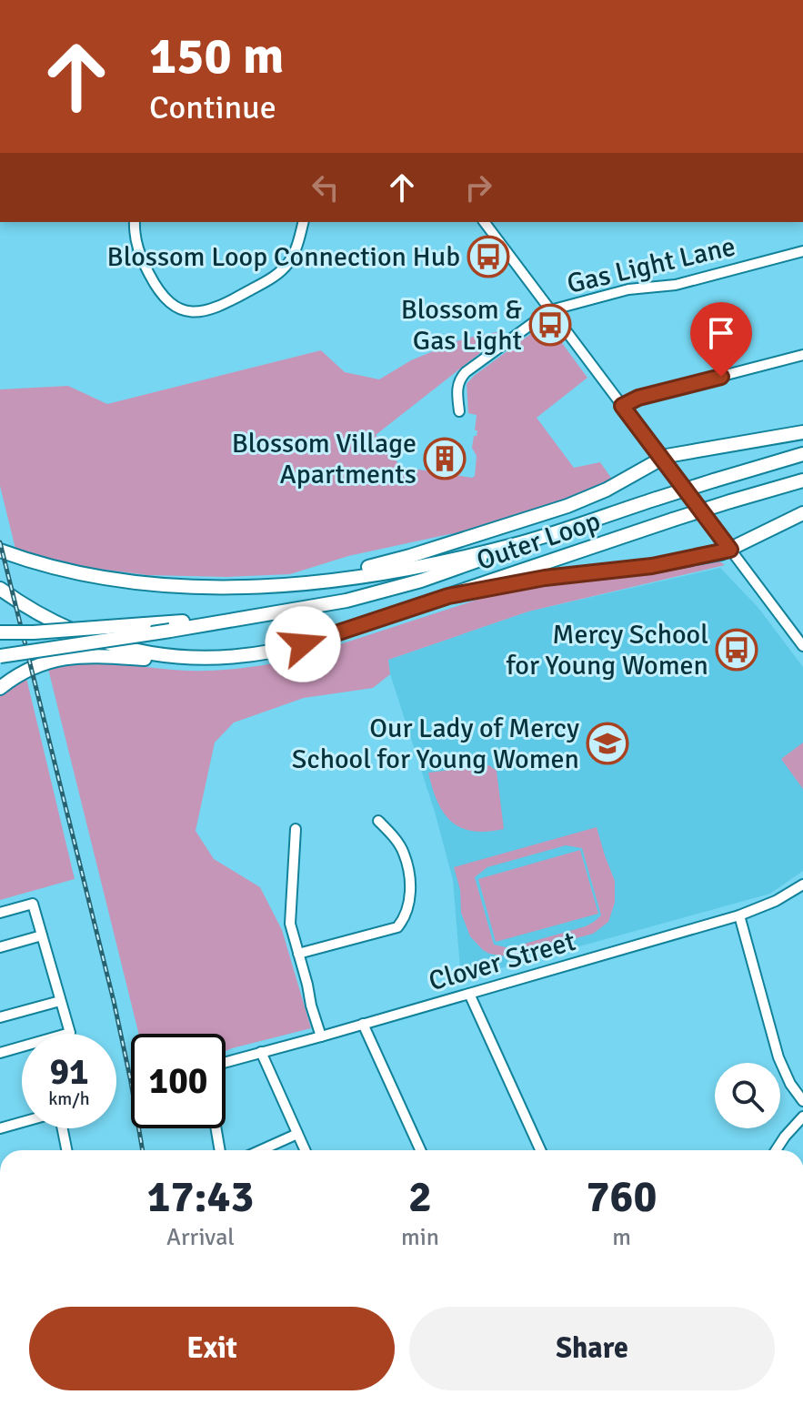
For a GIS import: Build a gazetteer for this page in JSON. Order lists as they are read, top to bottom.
{
  "streets": {
    "highway": ["Outer Loop"],
    "street": ["Gas Light Lane", "Clover Street"]
  },
  "places": {
    "bus stop": ["Blossom Loop Connection Hub", "Blossom & Gas Light", "Mercy School for Young Women"],
    "building": ["Blossom Village Apartments"],
    "school or university": ["Our Lady of Mercy School for Young Women"]
  },
  "page": {
    "turn": ["150 m", "Continue"],
    "speed": "91 km/h",
    "limit": "100",
    "eta": [
      "17:43",
      "Arrival",
      "2",
      "min",
      "760",
      "m"
    ],
    "buttons": ["Exit", "Share"]
  }
}
